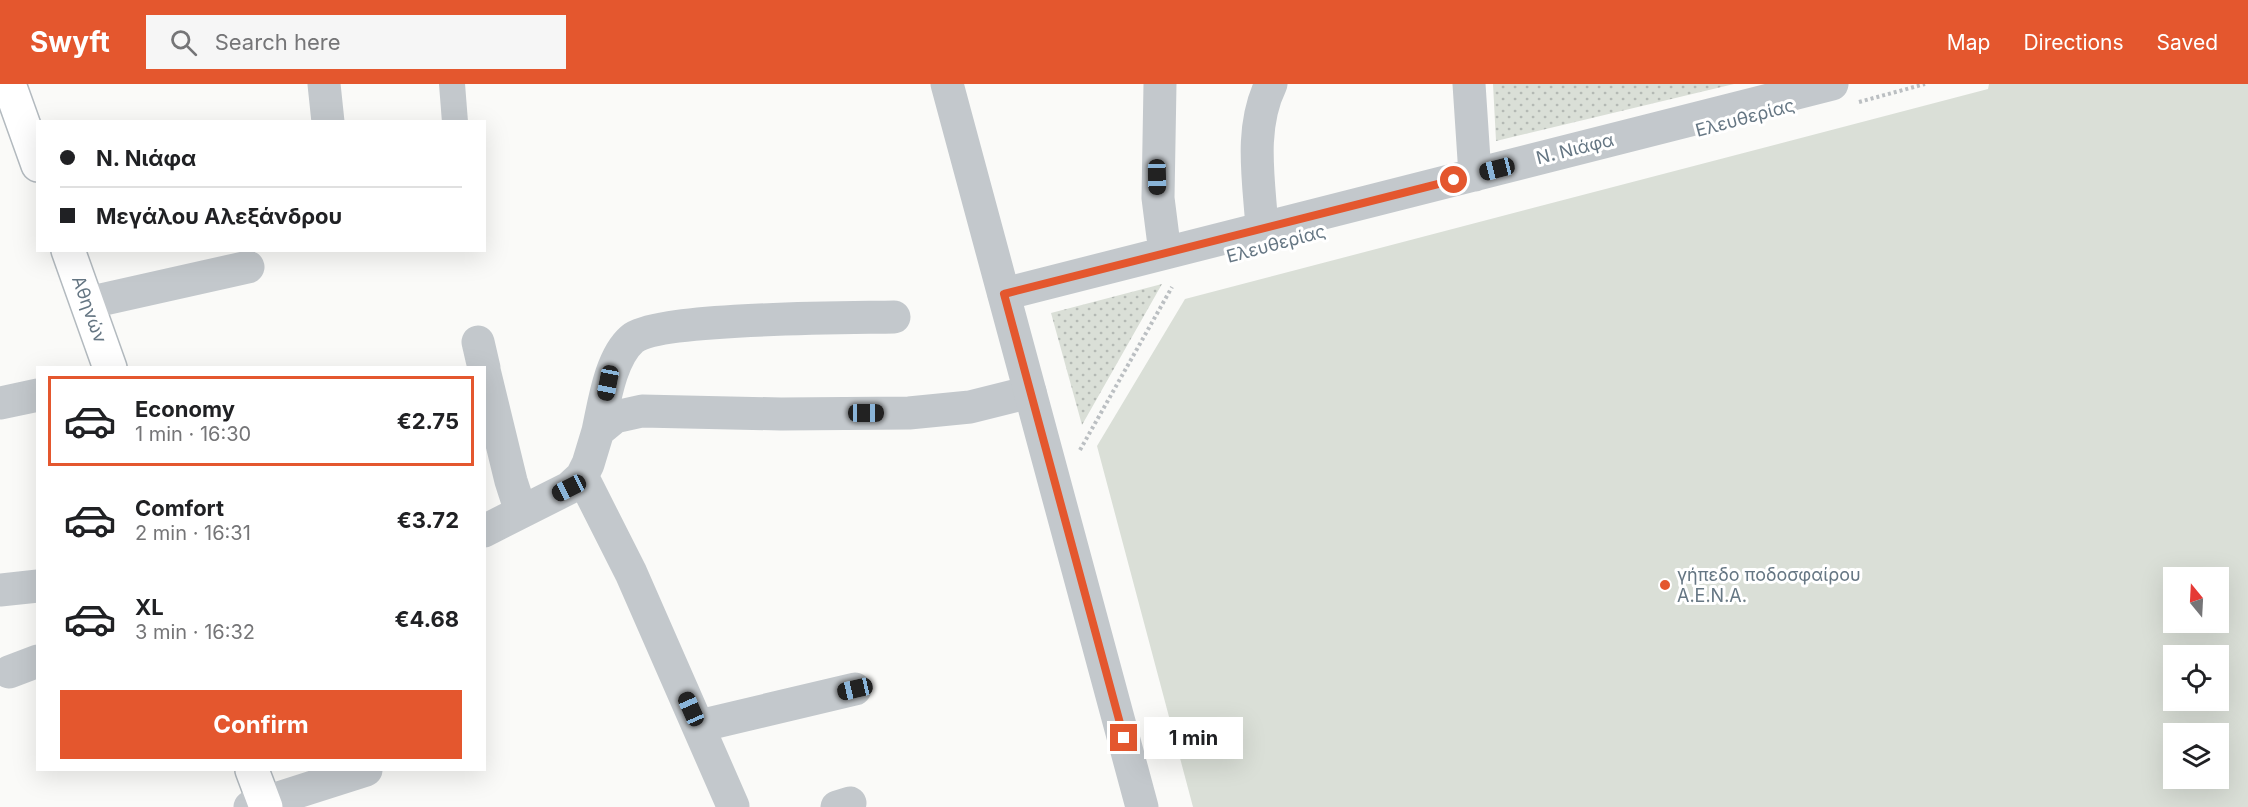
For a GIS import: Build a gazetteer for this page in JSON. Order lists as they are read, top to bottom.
{
  "streets": {
    "main road": ["Αθηνών"],
    "street": ["Ν. Νιάφα"]
  },
  "places": ["γήπεδο ποδοσφαίρου Α.Ε.Ν.Α."],
  "north": "top",
  "page": {
    "header": "Swyft",
    "search": "Search here",
    "nav": ["Map", "Directions", "Saved"],
    "banner": ["Ν. Νιάφα", "Μεγάλου Αλεξάνδρου"],
    "list": [
      {
        "name": "Economy",
        "note": "1 min · 16:30",
        "value": "€2.75"
      },
      {
        "name": "Comfort",
        "note": "2 min · 16:31",
        "value": "€3.72"
      },
      {
        "name": "XL",
        "note": "3 min · 16:32",
        "value": "€4.68"
      }
    ],
    "buttons": "Confirm",
    "bubble": "1 min"
  }
}
